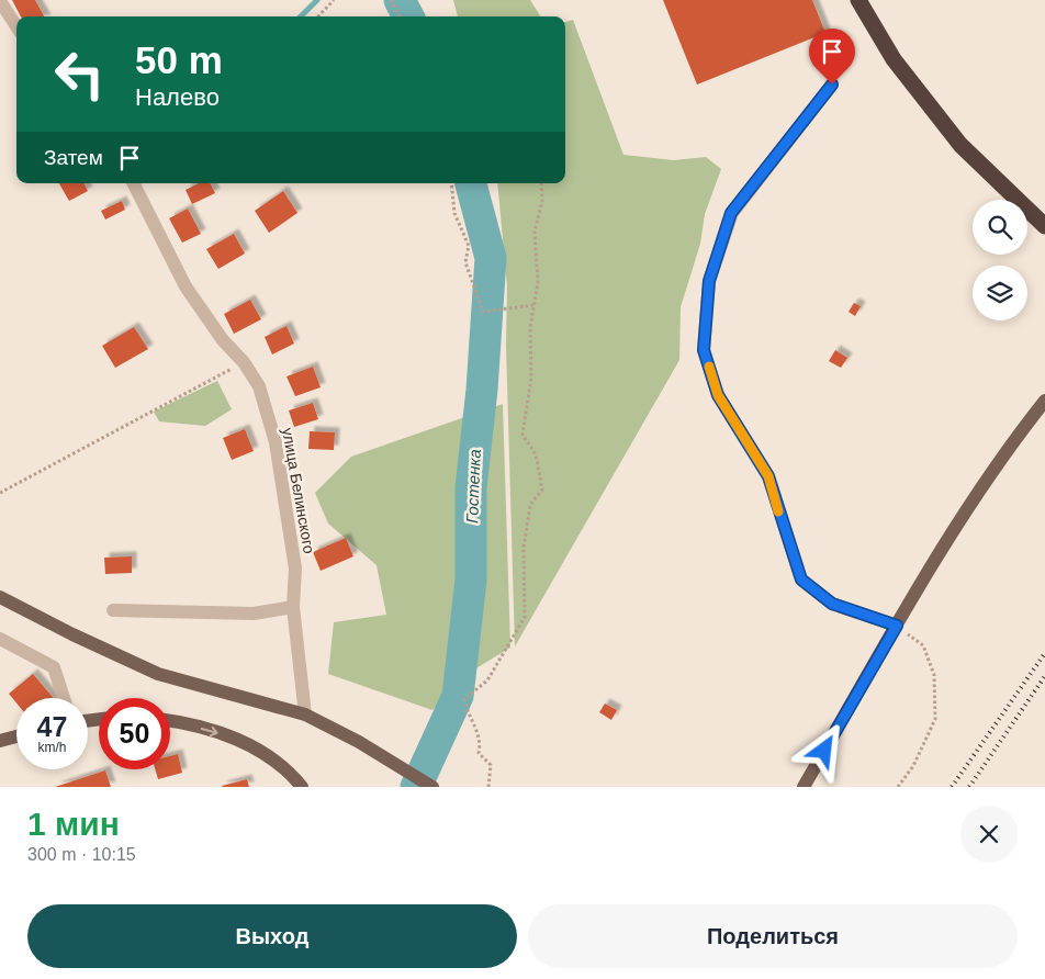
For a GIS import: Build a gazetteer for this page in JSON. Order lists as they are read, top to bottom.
{
  "streets": {
    "street": ["улица Белинского"]
  },
  "water": ["Гостенка"],
  "page": {
    "turn": ["50 m", "Налево"],
    "then": "Затем",
    "speed": "47 km/h",
    "limit": "50",
    "heading": ["1 мин", "300 m · 10:15"],
    "buttons": ["Выход", "Поделиться"]
  }
}
